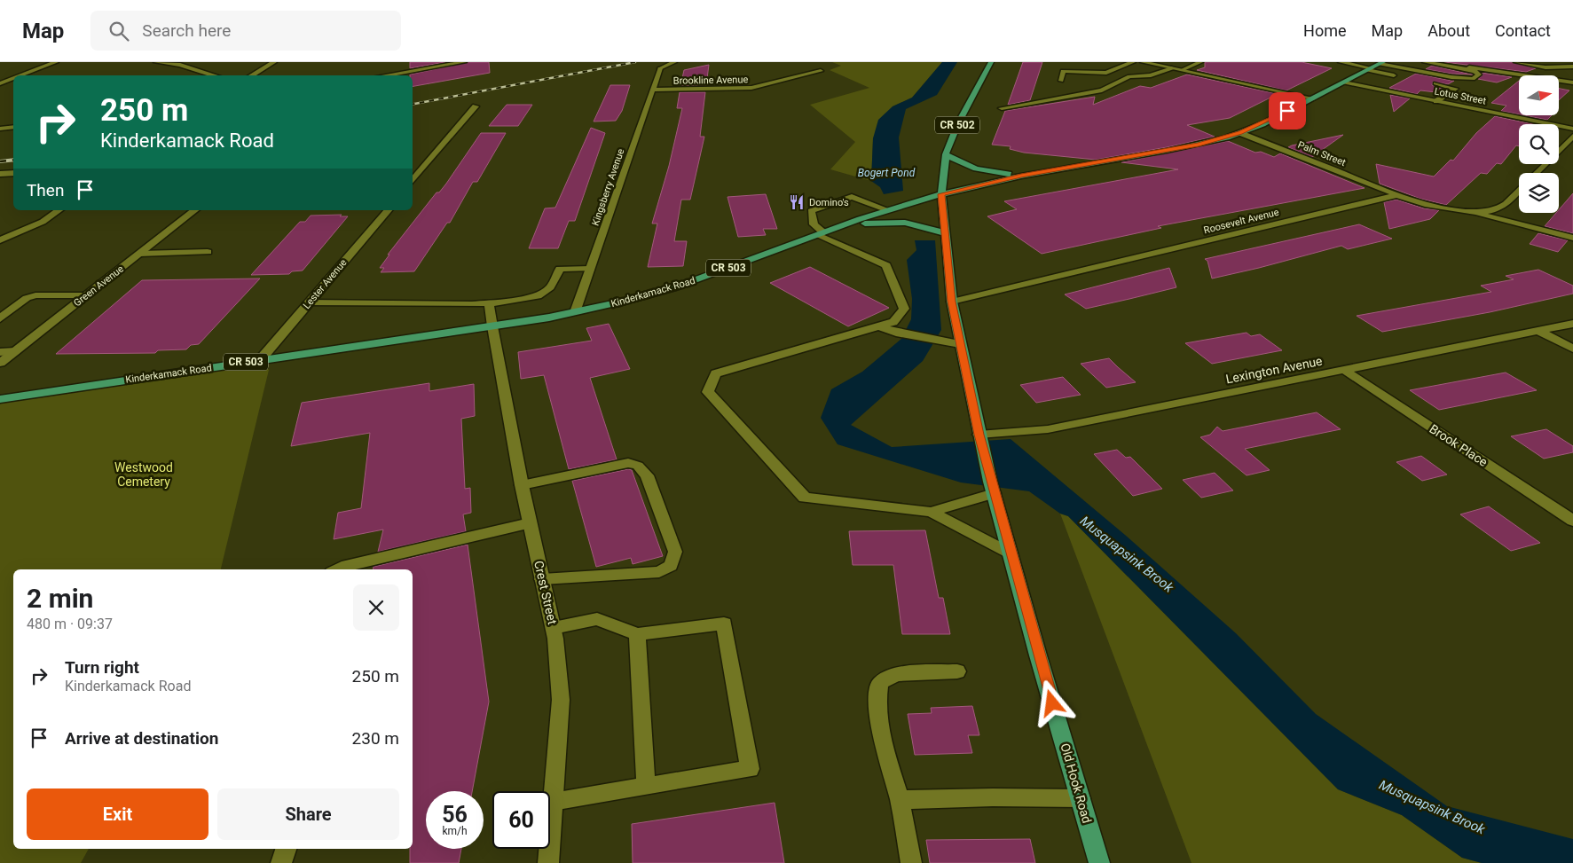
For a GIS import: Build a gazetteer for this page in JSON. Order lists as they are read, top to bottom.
{
  "streets": {
    "main road": [
      "CR 502",
      "CR 503",
      "Kinderkamack Road",
      "Old Hook Road"
    ],
    "street": [
      "Brookline Avenue",
      "Lotus Street",
      "Palm Street",
      "Kingsberry Avenue",
      "Roosevelt Avenue",
      "Lester Avenue",
      "Green Avenue",
      "Lexington Avenue",
      "Brook Place",
      "Crest Street"
    ]
  },
  "crossings": [
    ["Brookline Avenue", "Kingsberry Avenue"],
    ["Lotus Street", "Kinderkamack Road"],
    ["Palm Street", "Roosevelt Avenue"],
    ["Palm Street", "Kinderkamack Road"],
    ["Kingsberry Avenue", "Kinderkamack Road"],
    ["Roosevelt Avenue", "Old Hook Road"],
    ["Lester Avenue", "Kinderkamack Road"],
    ["Kinderkamack Road", "Crest Street"],
    ["Kinderkamack Road", "Old Hook Road"],
    ["Lexington Avenue", "Brook Place"],
    ["Lexington Avenue", "Old Hook Road"]
  ],
  "water": ["Bogert Pond", "Musquapsink Brook"],
  "parks": ["Westwood Cemetery"],
  "places": {
    "restaurant": ["Domino's"]
  },
  "north": "right",
  "page": {
    "header": "Map",
    "search": "Search here",
    "nav": [
      "Home",
      "Map",
      "About",
      "Contact"
    ],
    "turn": ["250 m", "Kinderkamack Road"],
    "then": "Then",
    "heading": ["2 min", "480 m · 09:37"],
    "list": [
      {
        "name": "Turn right",
        "note": "Kinderkamack Road",
        "value": "250 m"
      },
      {
        "name": "Arrive at destination",
        "value": "230 m"
      }
    ],
    "buttons": ["Exit", "Share"],
    "speed": "56 km/h",
    "limit": "60"
  }
}
